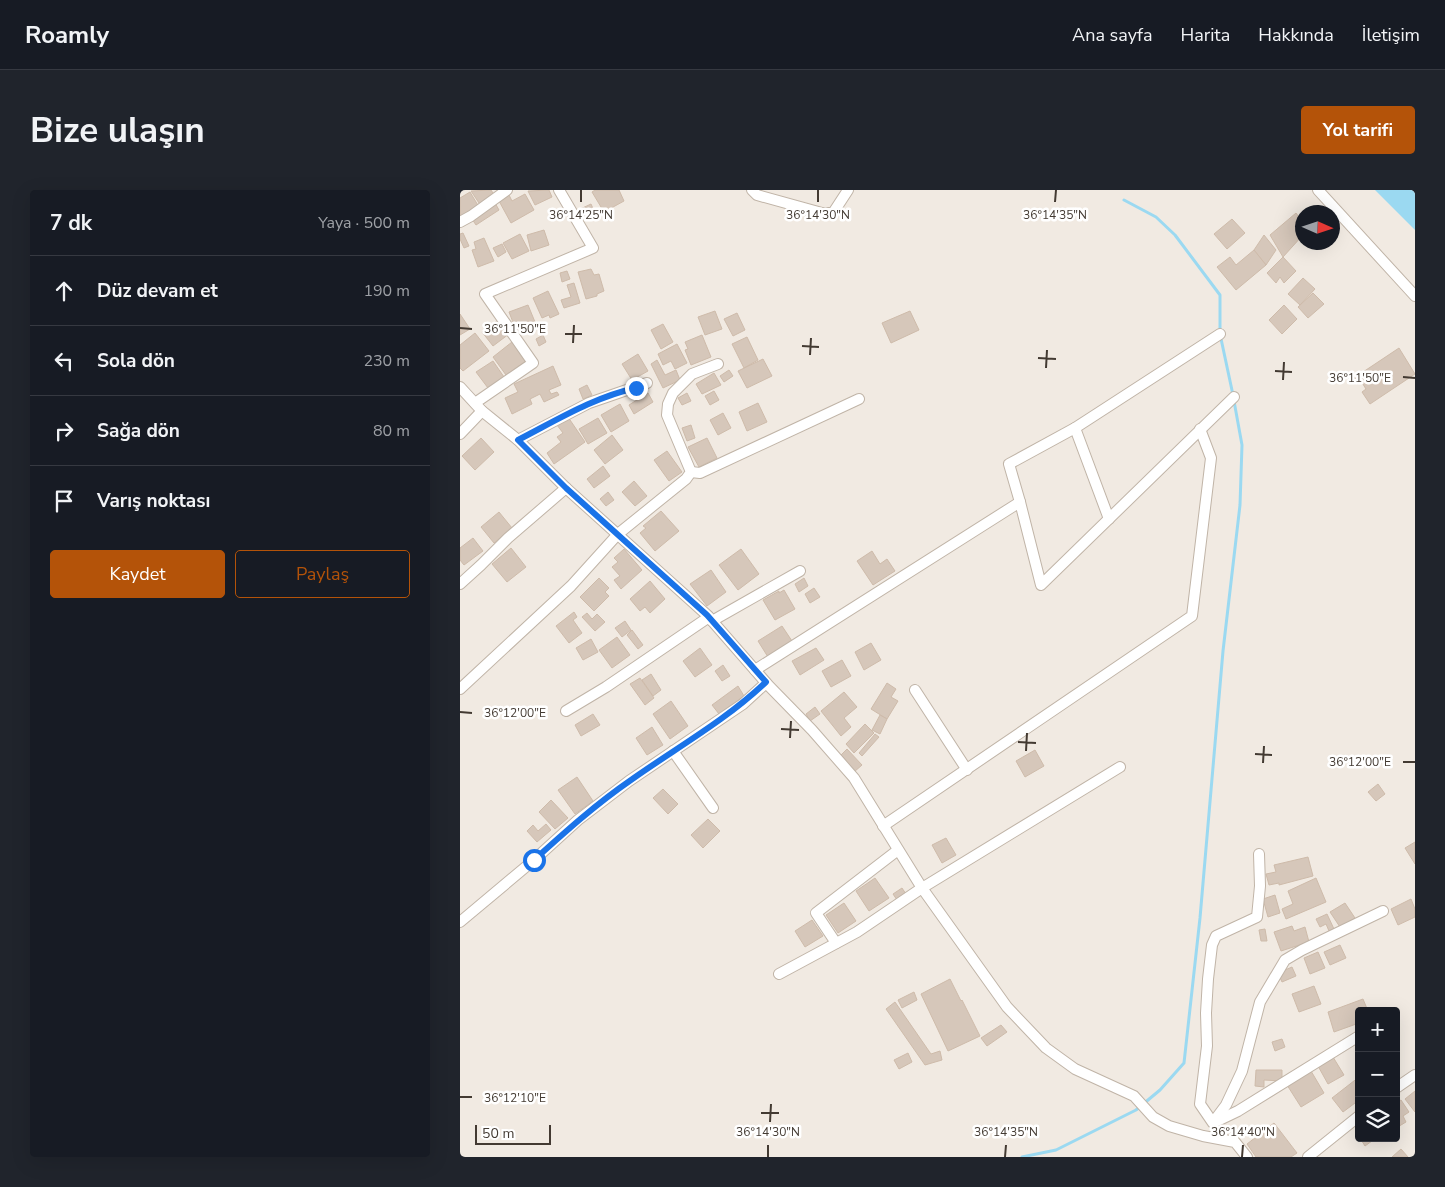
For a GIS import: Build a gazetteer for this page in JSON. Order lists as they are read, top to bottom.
{
  "scale_bar": "50 m",
  "north": "right",
  "page": {
    "header": "Roamly",
    "nav": [
      "Ana sayfa",
      "Harita",
      "Hakkında",
      "İletişim"
    ],
    "buttons": [
      "Yol tarifi",
      ["Kaydet", "Paylaş"]
    ],
    "title": "Bize ulaşın",
    "heading": ["7 dk", "Yaya · 500 m"],
    "list": [
      ["Düz devam et", "190 m"],
      ["Sola dön", "230 m"],
      ["Sağa dön", "80 m"],
      "Varış noktası"
    ],
    "map_buttons": ["+", "−"],
    "scale": "50 m"
  },
  "coordinates": [
    "36°14'25\"N",
    "36°14'30\"N",
    "36°14'35\"N",
    "36°11'50\"E",
    "36°12'00\"E",
    "36°12'10\"E",
    "36°14'40\"N"
  ]
}
